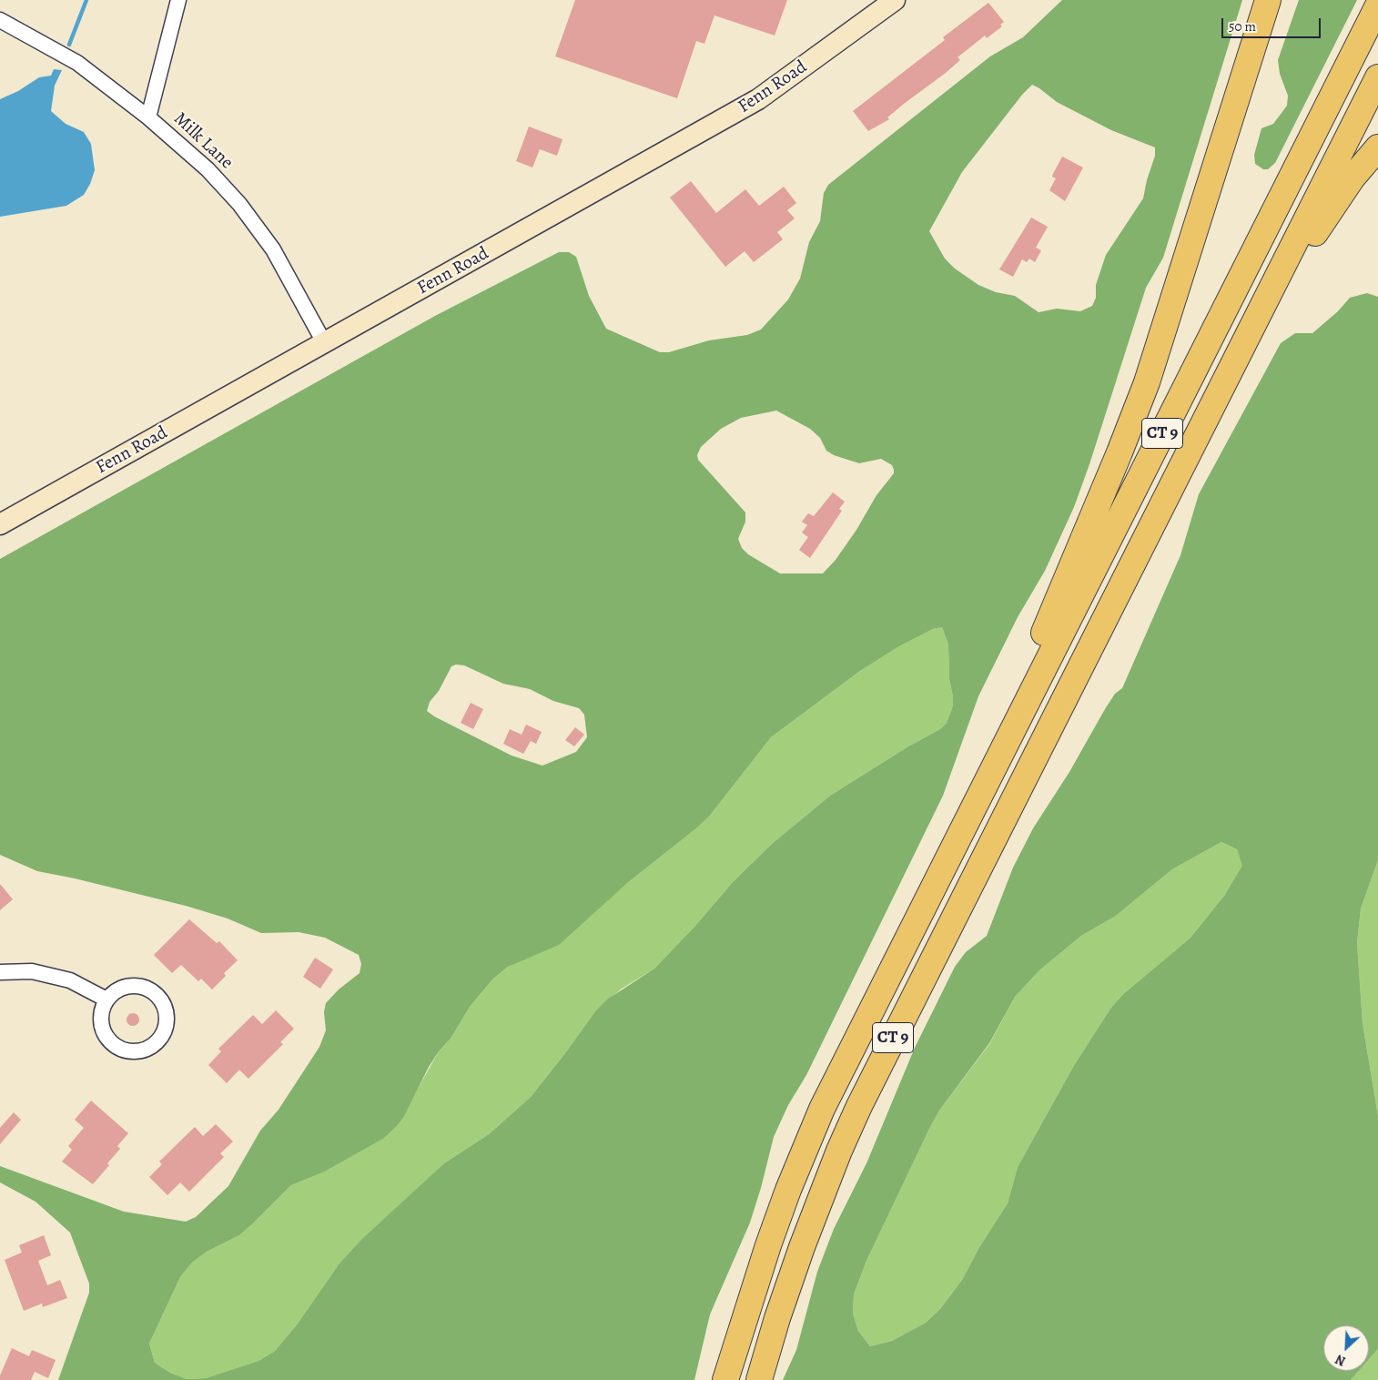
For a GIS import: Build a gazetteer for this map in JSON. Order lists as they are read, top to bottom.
{
  "streets": {
    "highway": ["CT 9"],
    "street": ["Fenn Road", "Milk Lane"]
  },
  "crossings": [
    ["Fenn Road", "Milk Lane"]
  ],
  "scale_bar": "50 m",
  "north": "bottom left"
}
